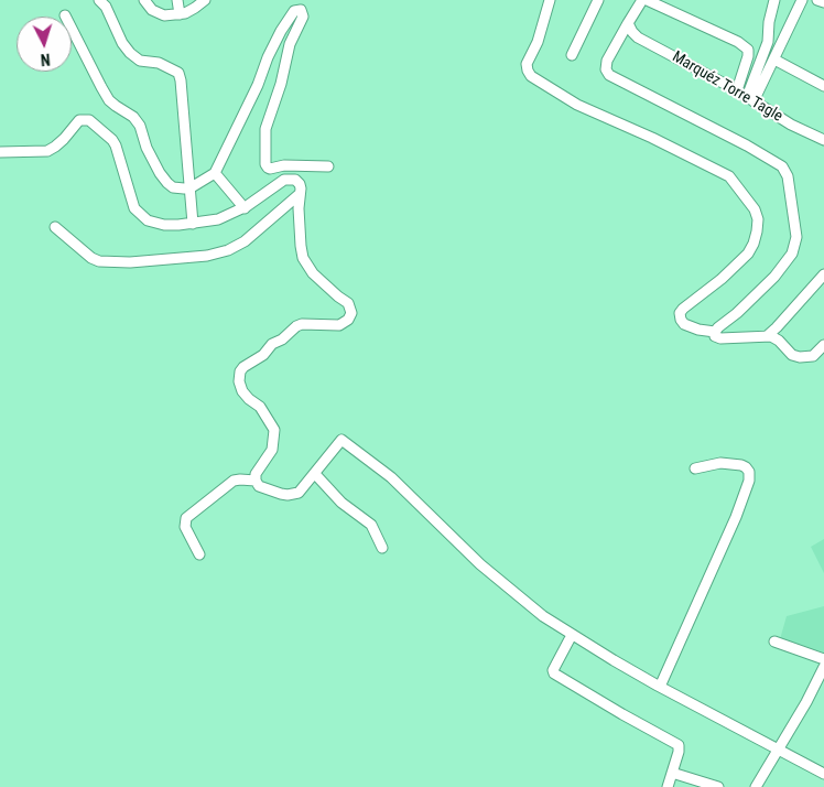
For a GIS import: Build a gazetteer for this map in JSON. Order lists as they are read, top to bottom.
{
  "streets": {
    "street": ["Marquéz Torre Tagle"]
  },
  "north": "bottom"
}
